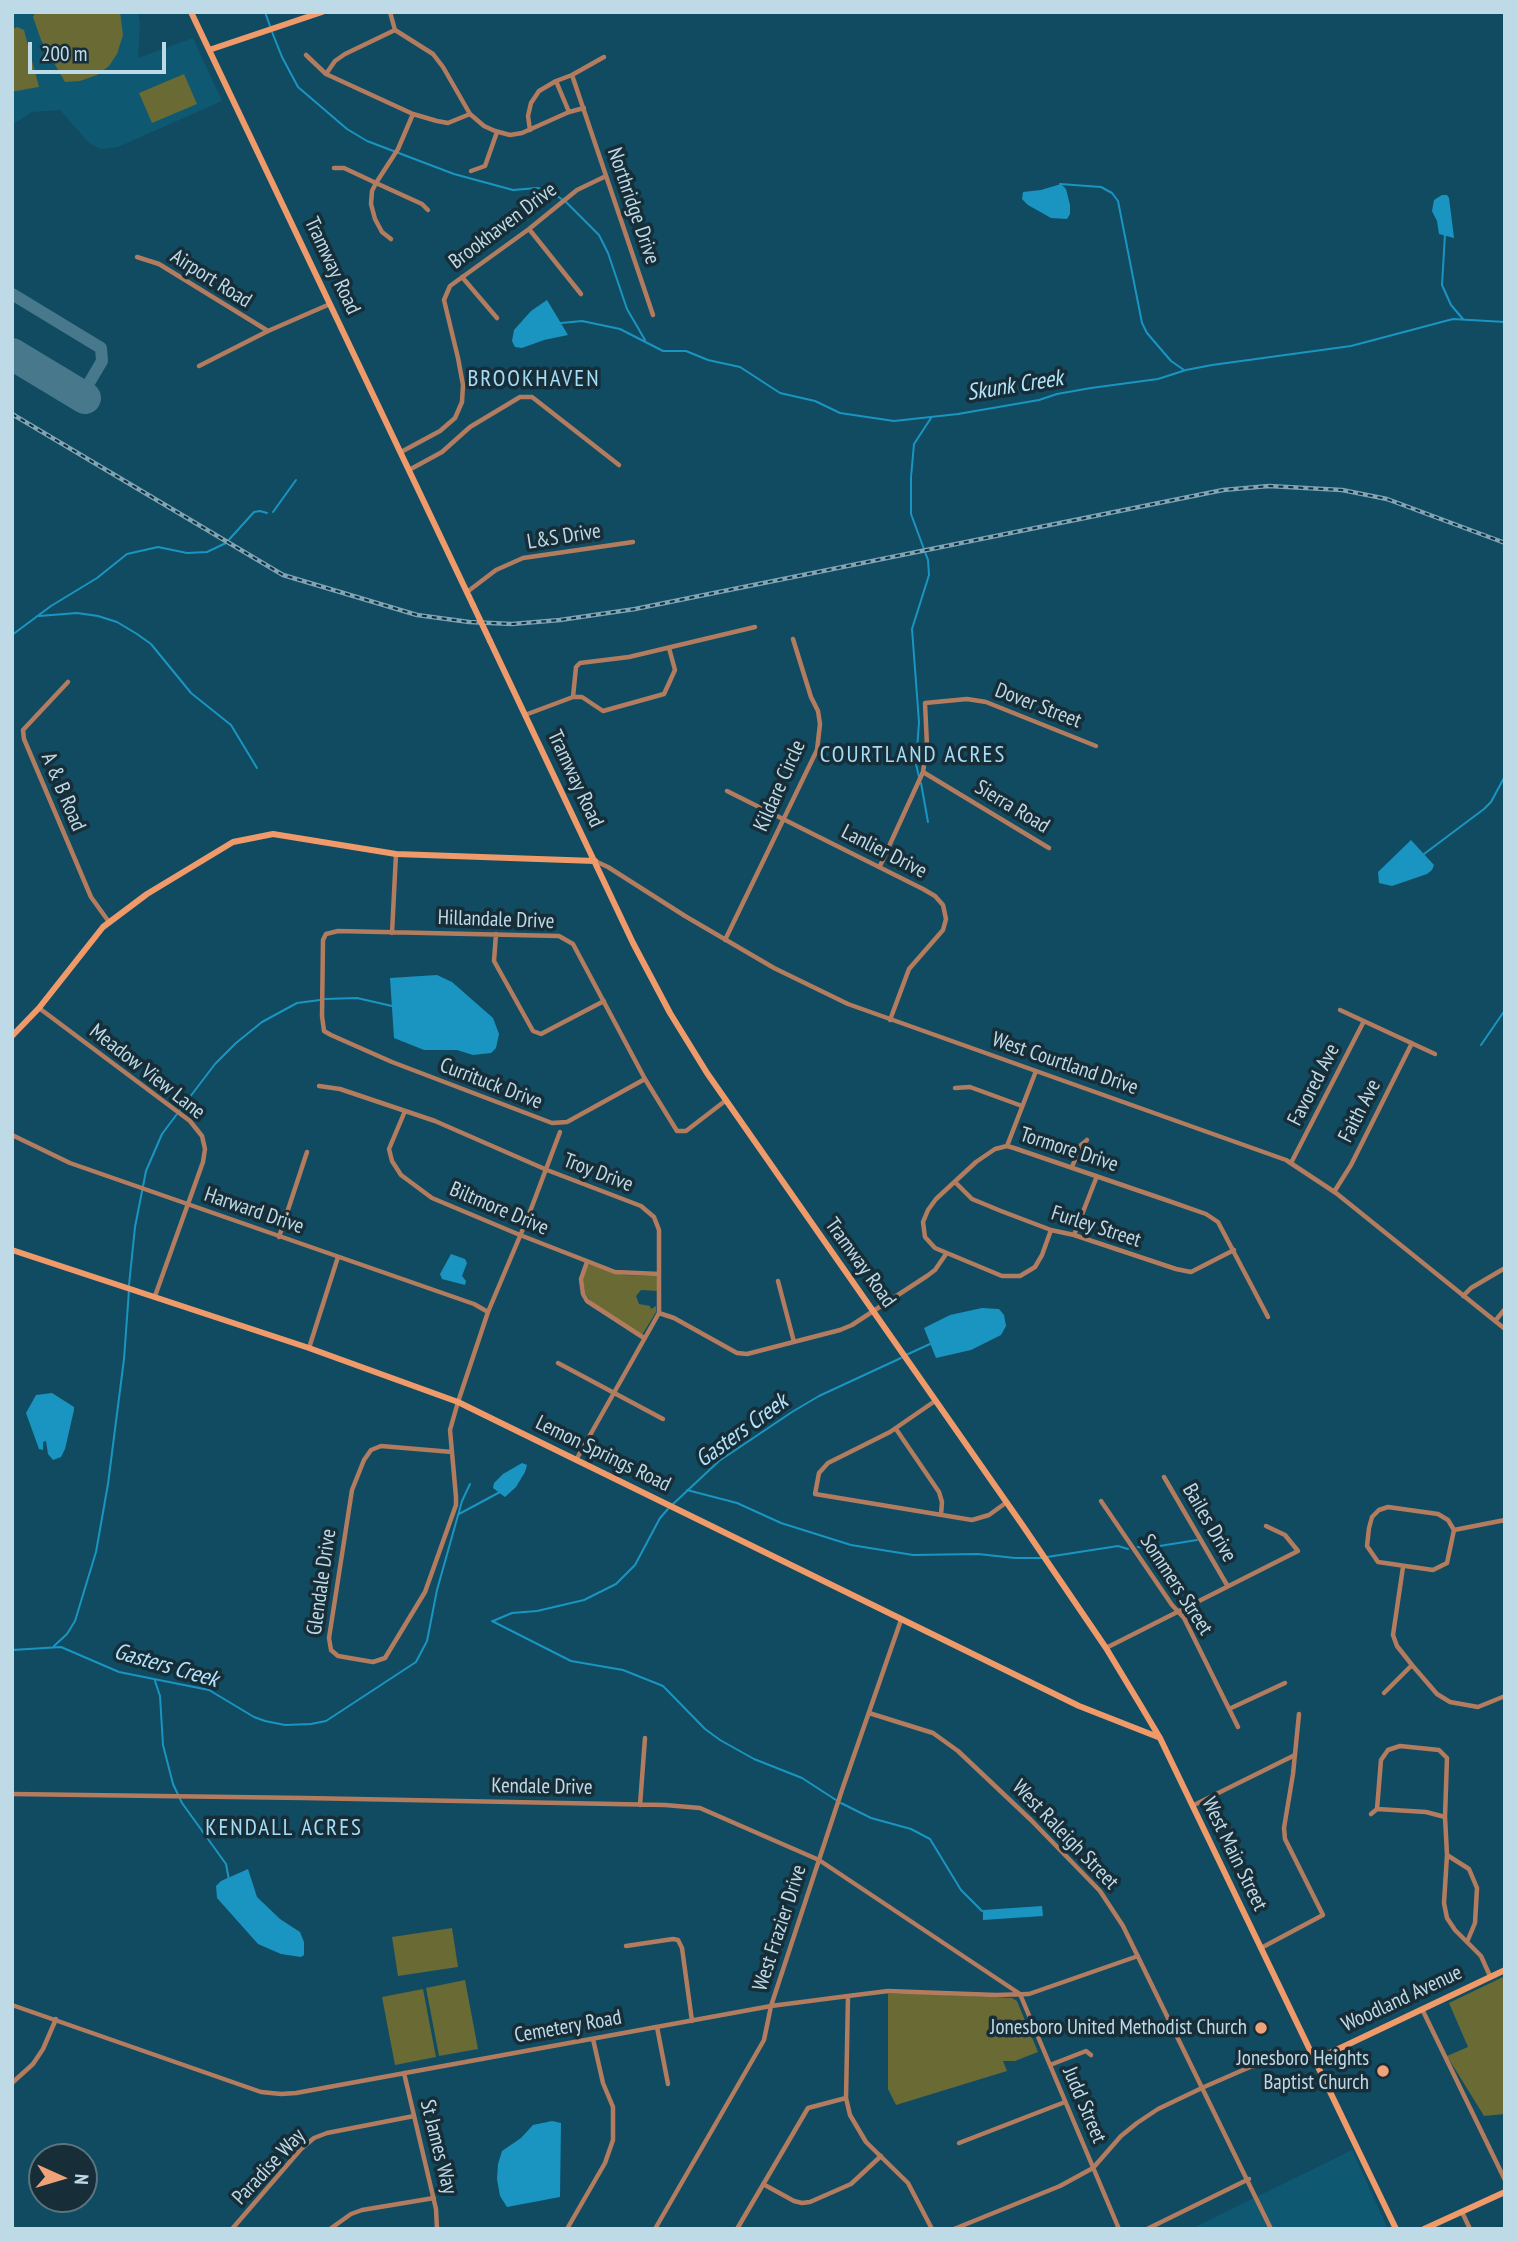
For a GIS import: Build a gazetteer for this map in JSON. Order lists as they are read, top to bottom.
{
  "streets": {
    "main road": [
      "Tramway Road",
      "Lemon Springs Road",
      "West Main Street",
      "Woodland Avenue"
    ],
    "street": [
      "Northridge Drive",
      "Brookhaven Drive",
      "Airport Road",
      "L&S Drive",
      "Dover Street",
      "Kildare Circle",
      "A & B Road",
      "Sierra Road",
      "Lanlier Drive",
      "Hillandale Drive",
      "West Courtland Drive",
      "Meadow View Lane",
      "Currituck Drive",
      "Favored Ave",
      "Faith Ave",
      "Tormore Drive",
      "Troy Drive",
      "Biltmore Drive",
      "Harward Drive",
      "Furley Street",
      "Bailes Drive",
      "Glendale Drive",
      "Sommers Street",
      "Kendale Drive",
      "West Raleigh Street",
      "West Frazier Drive",
      "Cemetery Road",
      "Judd Street",
      "St James Way",
      "Paradise Way"
    ]
  },
  "crossings": [
    ["Northridge Drive", "Brookhaven Drive"],
    ["Brookhaven Drive", "Tramway Road"],
    ["Tramway Road", "Airport Road"],
    ["Tramway Road", "L&S Drive"],
    ["Tramway Road", "Hillandale Drive"],
    ["Tramway Road", "West Courtland Drive"],
    ["Tramway Road", "West Main Street"],
    ["Dover Street", "Sierra Road"],
    ["Kildare Circle", "Lanlier Drive"],
    ["Kildare Circle", "West Courtland Drive"],
    ["Lanlier Drive", "West Courtland Drive"],
    ["Hillandale Drive", "Currituck Drive"],
    ["West Courtland Drive", "Favored Ave"],
    ["West Courtland Drive", "Faith Ave"],
    ["Meadow View Lane", "Harward Drive"],
    ["Meadow View Lane", "Lemon Springs Road"],
    ["Tormore Drive", "Furley Street"],
    ["Troy Drive", "Biltmore Drive"],
    ["Troy Drive", "Glendale Drive"],
    ["Biltmore Drive", "Glendale Drive"],
    ["Harward Drive", "Glendale Drive"],
    ["Lemon Springs Road", "Glendale Drive"],
    ["Lemon Springs Road", "West Main Street"],
    ["Lemon Springs Road", "West Frazier Drive"],
    ["Kendale Drive", "West Frazier Drive"],
    ["Kendale Drive", "Cemetery Road"],
    ["Kendale Drive", "Judd Street"],
    ["West Raleigh Street", "West Frazier Drive"],
    ["West Raleigh Street", "Cemetery Road"],
    ["West Main Street", "Woodland Avenue"],
    ["West Frazier Drive", "Cemetery Road"],
    ["Cemetery Road", "Judd Street"],
    ["Cemetery Road", "St James Way"],
    ["St James Way", "Paradise Way"]
  ],
  "districts": ["BROOKHAVEN", "COURTLAND ACRES", "KENDALL ACRES"],
  "water": ["Skunk Creek", "Gasters Creek"],
  "places": ["Jonesboro United Methodist Church", "Jonesboro Heights Baptist Church"],
  "scale_bar": "200 m",
  "north": "right"
}
